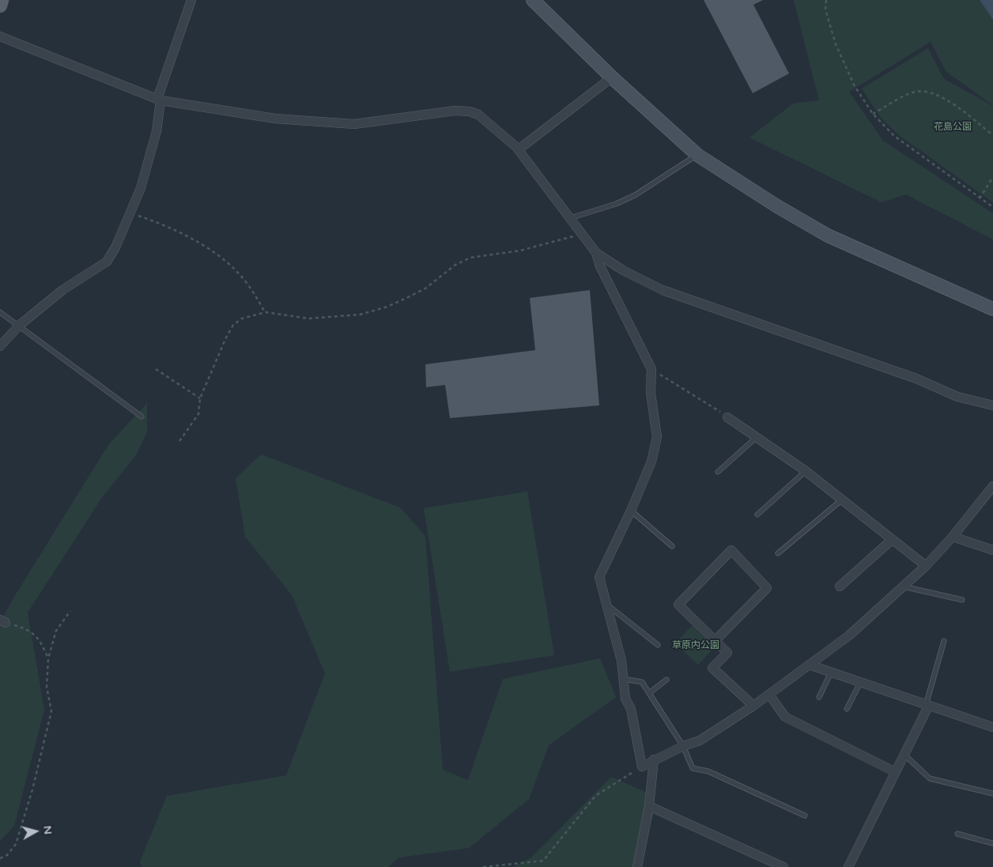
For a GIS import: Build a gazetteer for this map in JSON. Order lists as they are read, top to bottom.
{
  "parks": ["花島公園", "草原内公園"],
  "north": "right"
}
